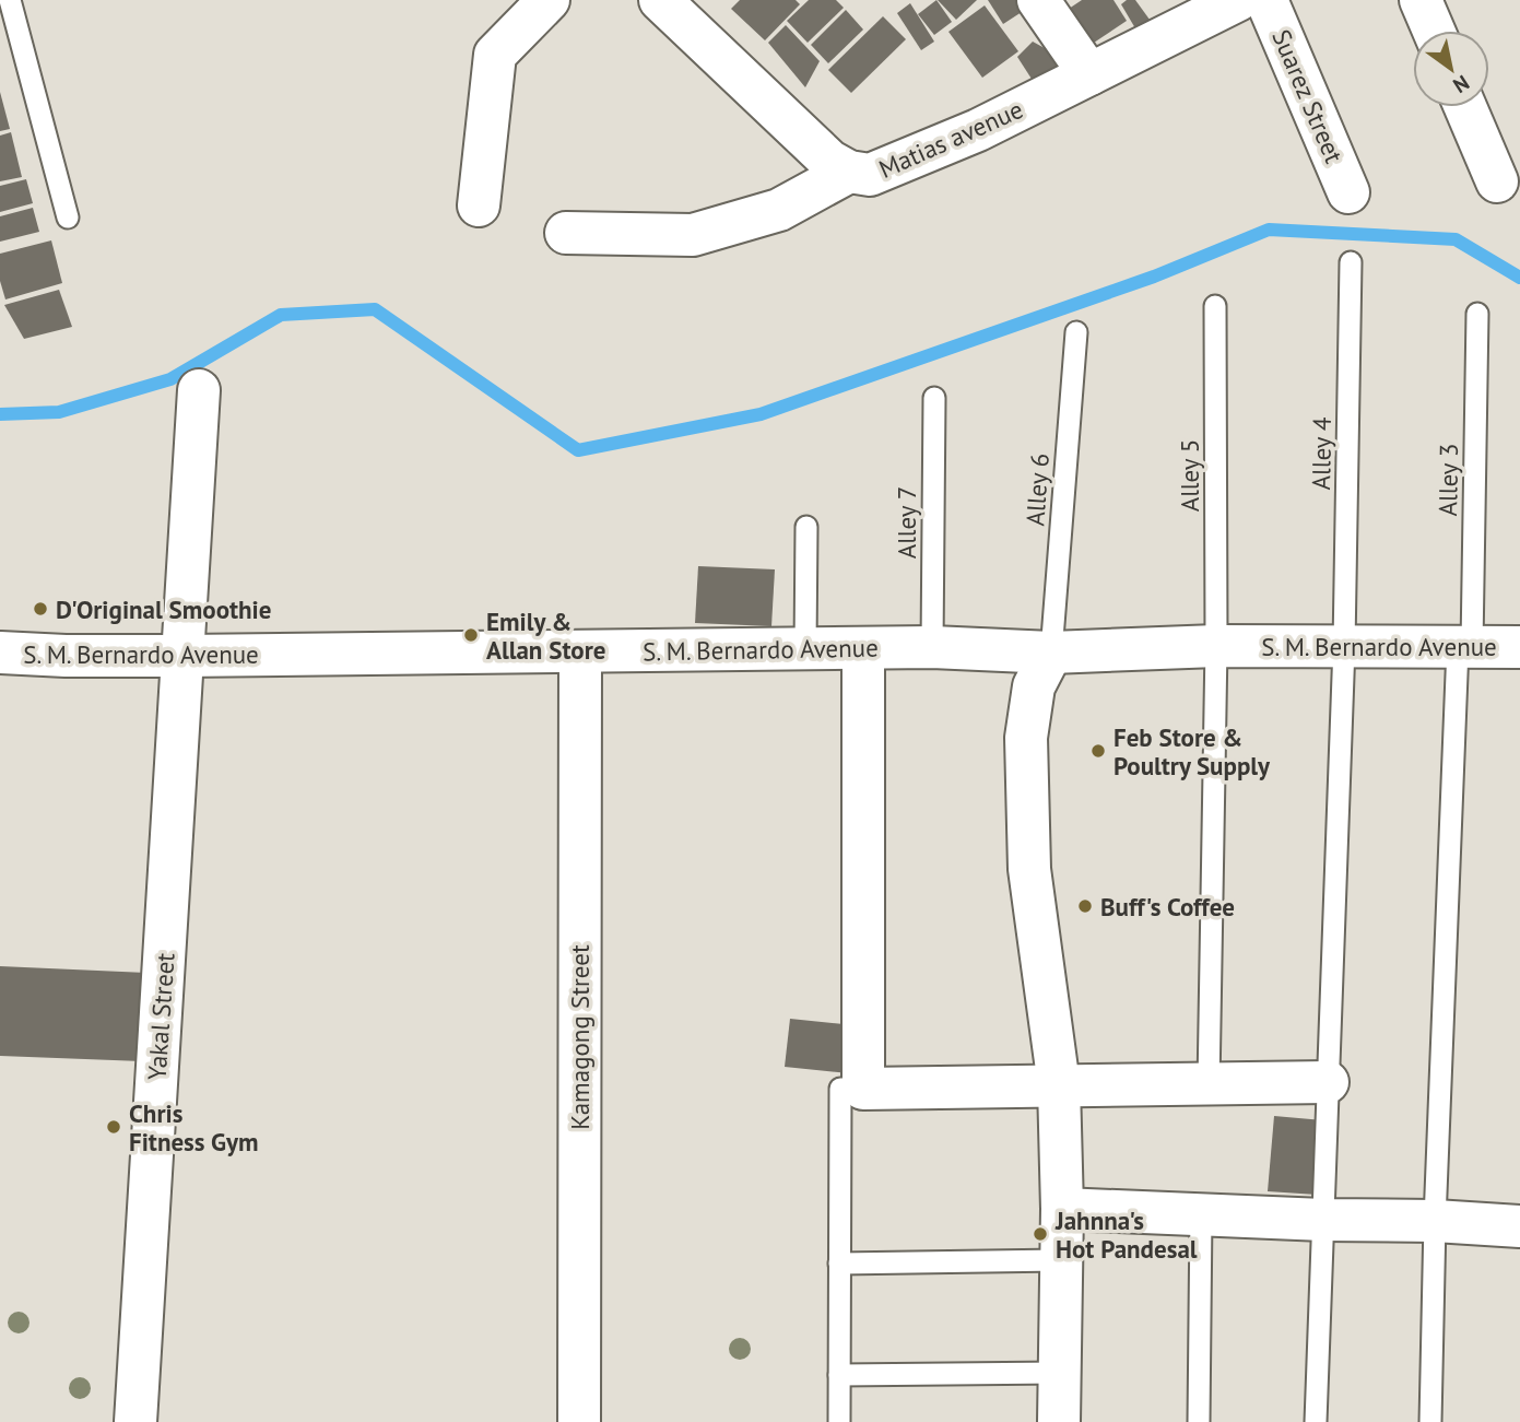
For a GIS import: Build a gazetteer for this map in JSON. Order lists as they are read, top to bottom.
{
  "streets": {
    "street": [
      "Suarez Street",
      "Matias avenue",
      "S. M. Bernardo Avenue",
      "Yakal Street",
      "Kamagong Street"
    ],
    "lane": [
      "Alley 4",
      "Alley 5",
      "Alley 3",
      "Alley 6",
      "Alley 7"
    ]
  },
  "crossings": [
    ["Alley 4", "S. M. Bernardo Avenue"],
    ["Alley 5", "S. M. Bernardo Avenue"],
    ["Alley 3", "S. M. Bernardo Avenue"],
    ["Alley 6", "S. M. Bernardo Avenue"],
    ["Alley 7", "S. M. Bernardo Avenue"],
    ["S. M. Bernardo Avenue", "Yakal Street"],
    ["S. M. Bernardo Avenue", "Kamagong Street"]
  ],
  "places": [
    "D'Original Smoothie",
    "Emily & Allan Store",
    "Feb Store & Poultry Supply",
    "Buff's Coffee",
    "Chris Fitness Gym",
    "Jahnna's Hot Pandesal"
  ],
  "north": "bottom right"
}
